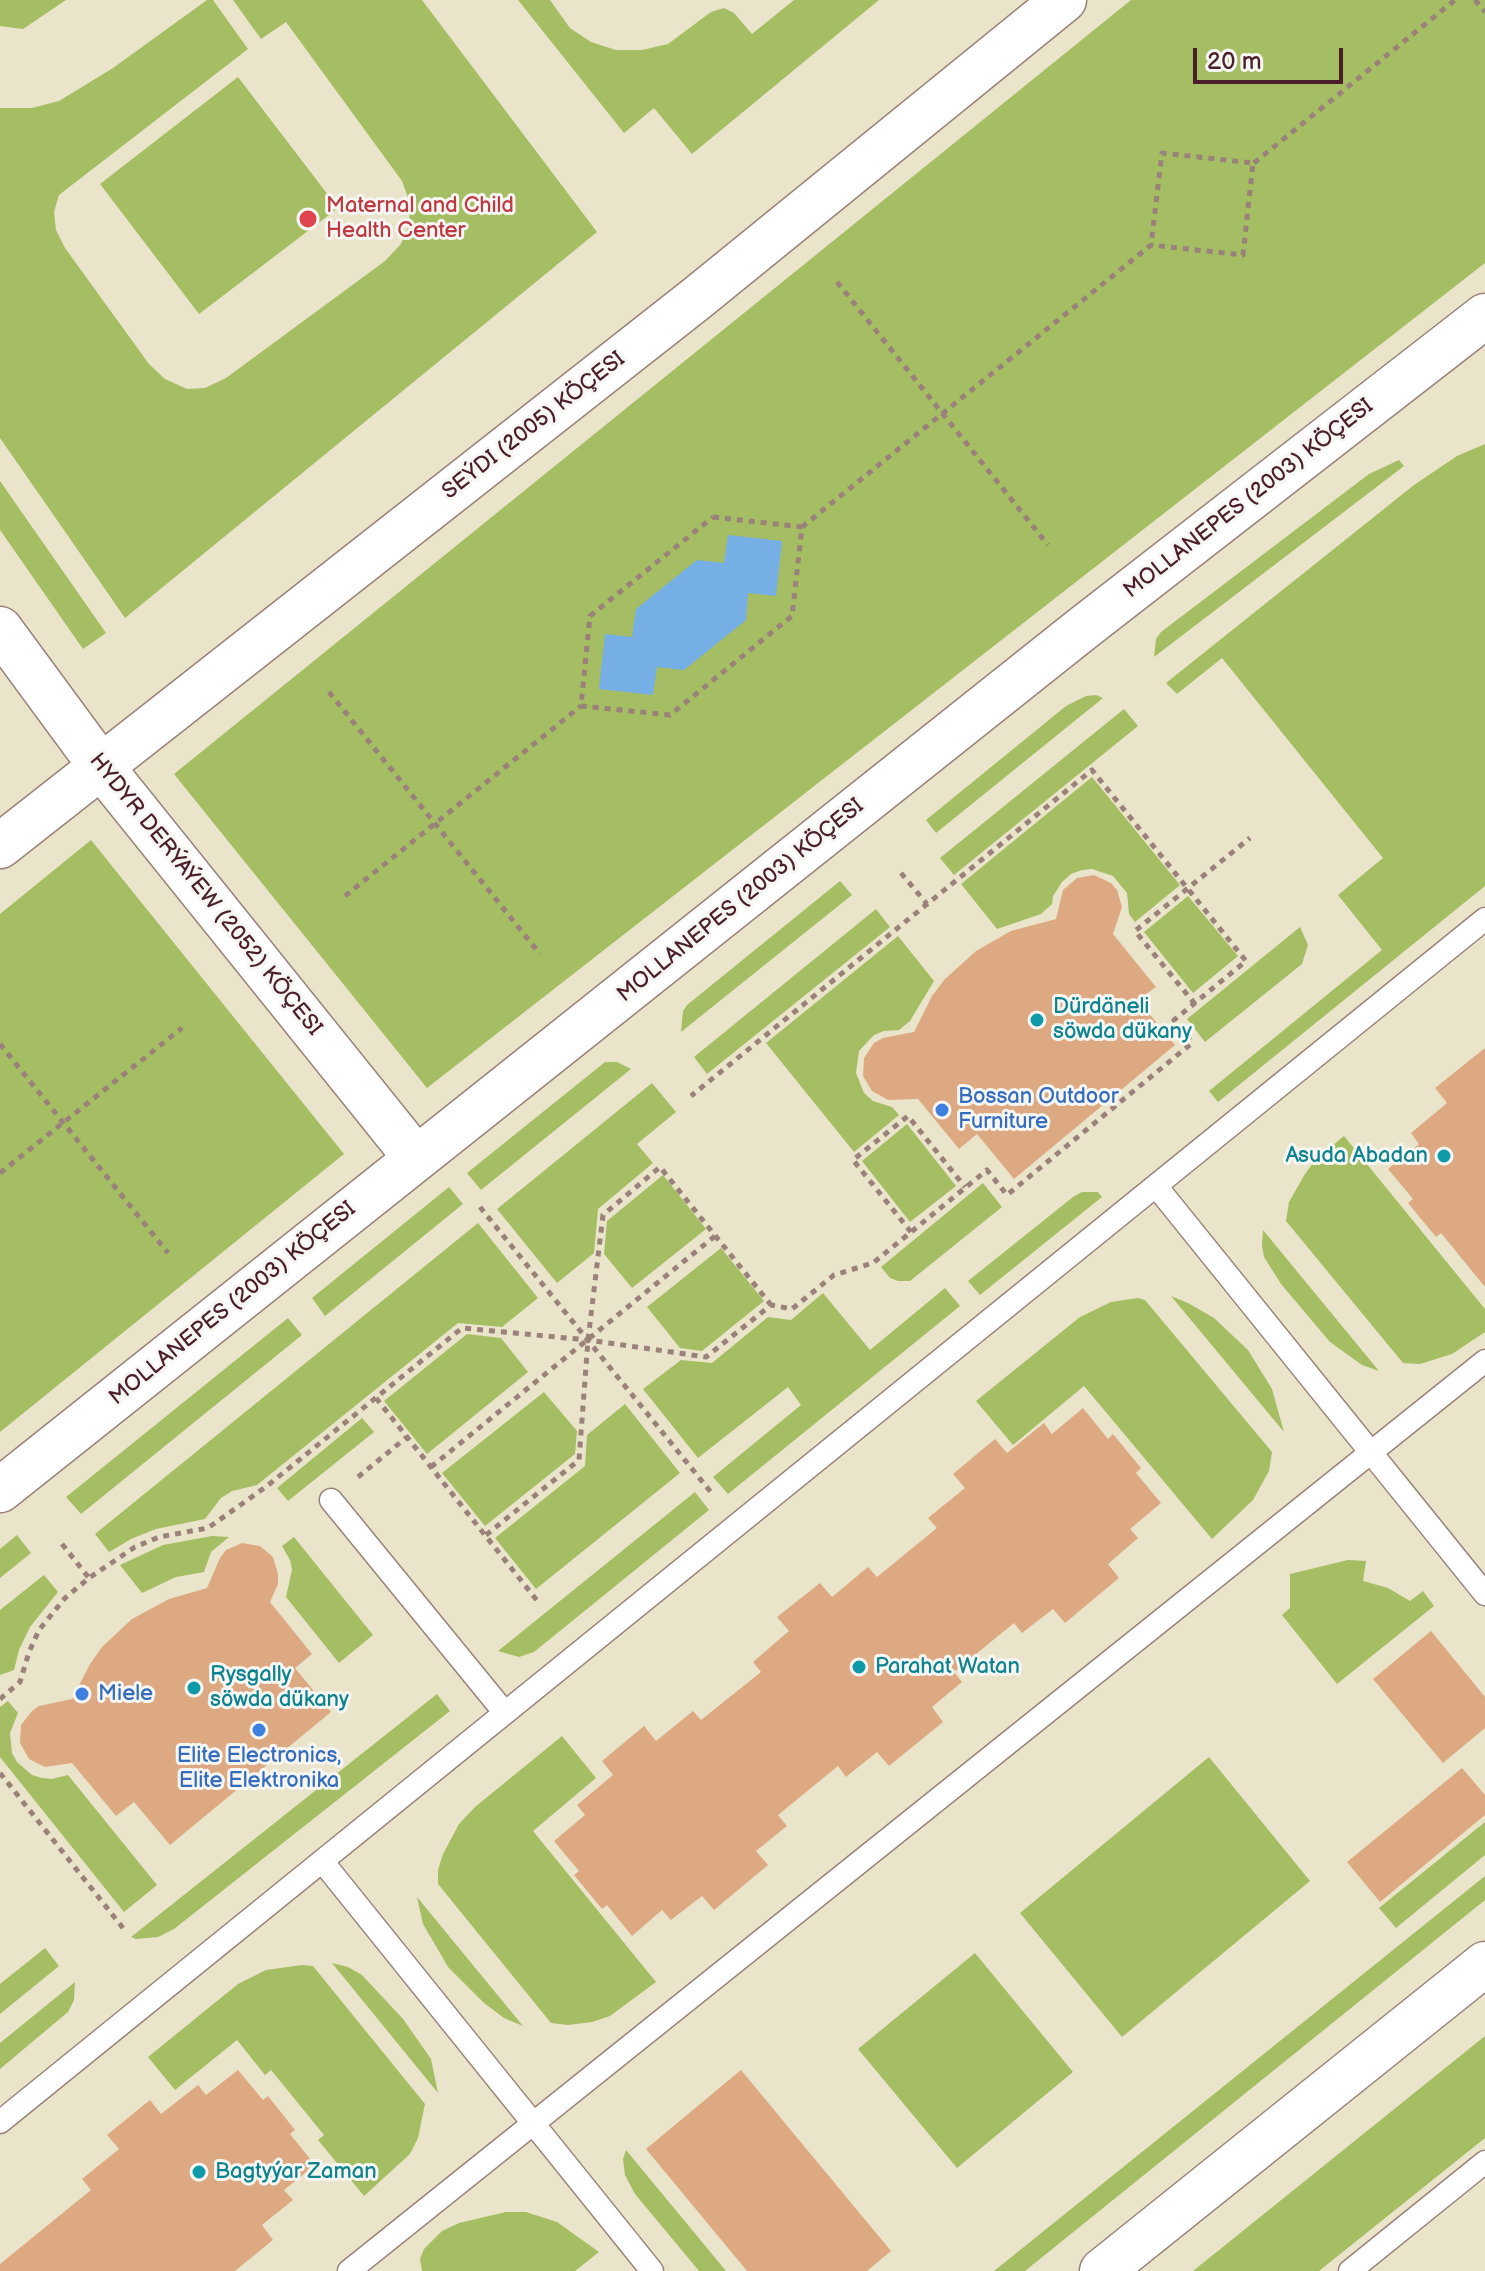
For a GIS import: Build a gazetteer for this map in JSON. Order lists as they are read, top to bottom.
{
  "streets": {
    "street": ["SEÝDI (2005) KÖÇESI", "MOLLANEPES (2003) KÖÇESI", "HYDYR DERÝAÝEW (2052) KÖÇESI"]
  },
  "crossings": [
    ["SEÝDI (2005) KÖÇESI", "HYDYR DERÝAÝEW (2052) KÖÇESI"],
    ["MOLLANEPES (2003) KÖÇESI", "HYDYR DERÝAÝEW (2052) KÖÇESI"]
  ],
  "places": [
    "Maternal and Child Health Center",
    "Dürdäneli söwda dükany",
    "Bossan Outdoor Furniture",
    "Asuda Abadan",
    "Parahat Watan",
    "Rysgally söwda dükany",
    "Miele",
    "Elite Electronics, Elite Elektronika",
    "Bagtyýar Zaman"
  ],
  "scale_bar": "20 m"
}
